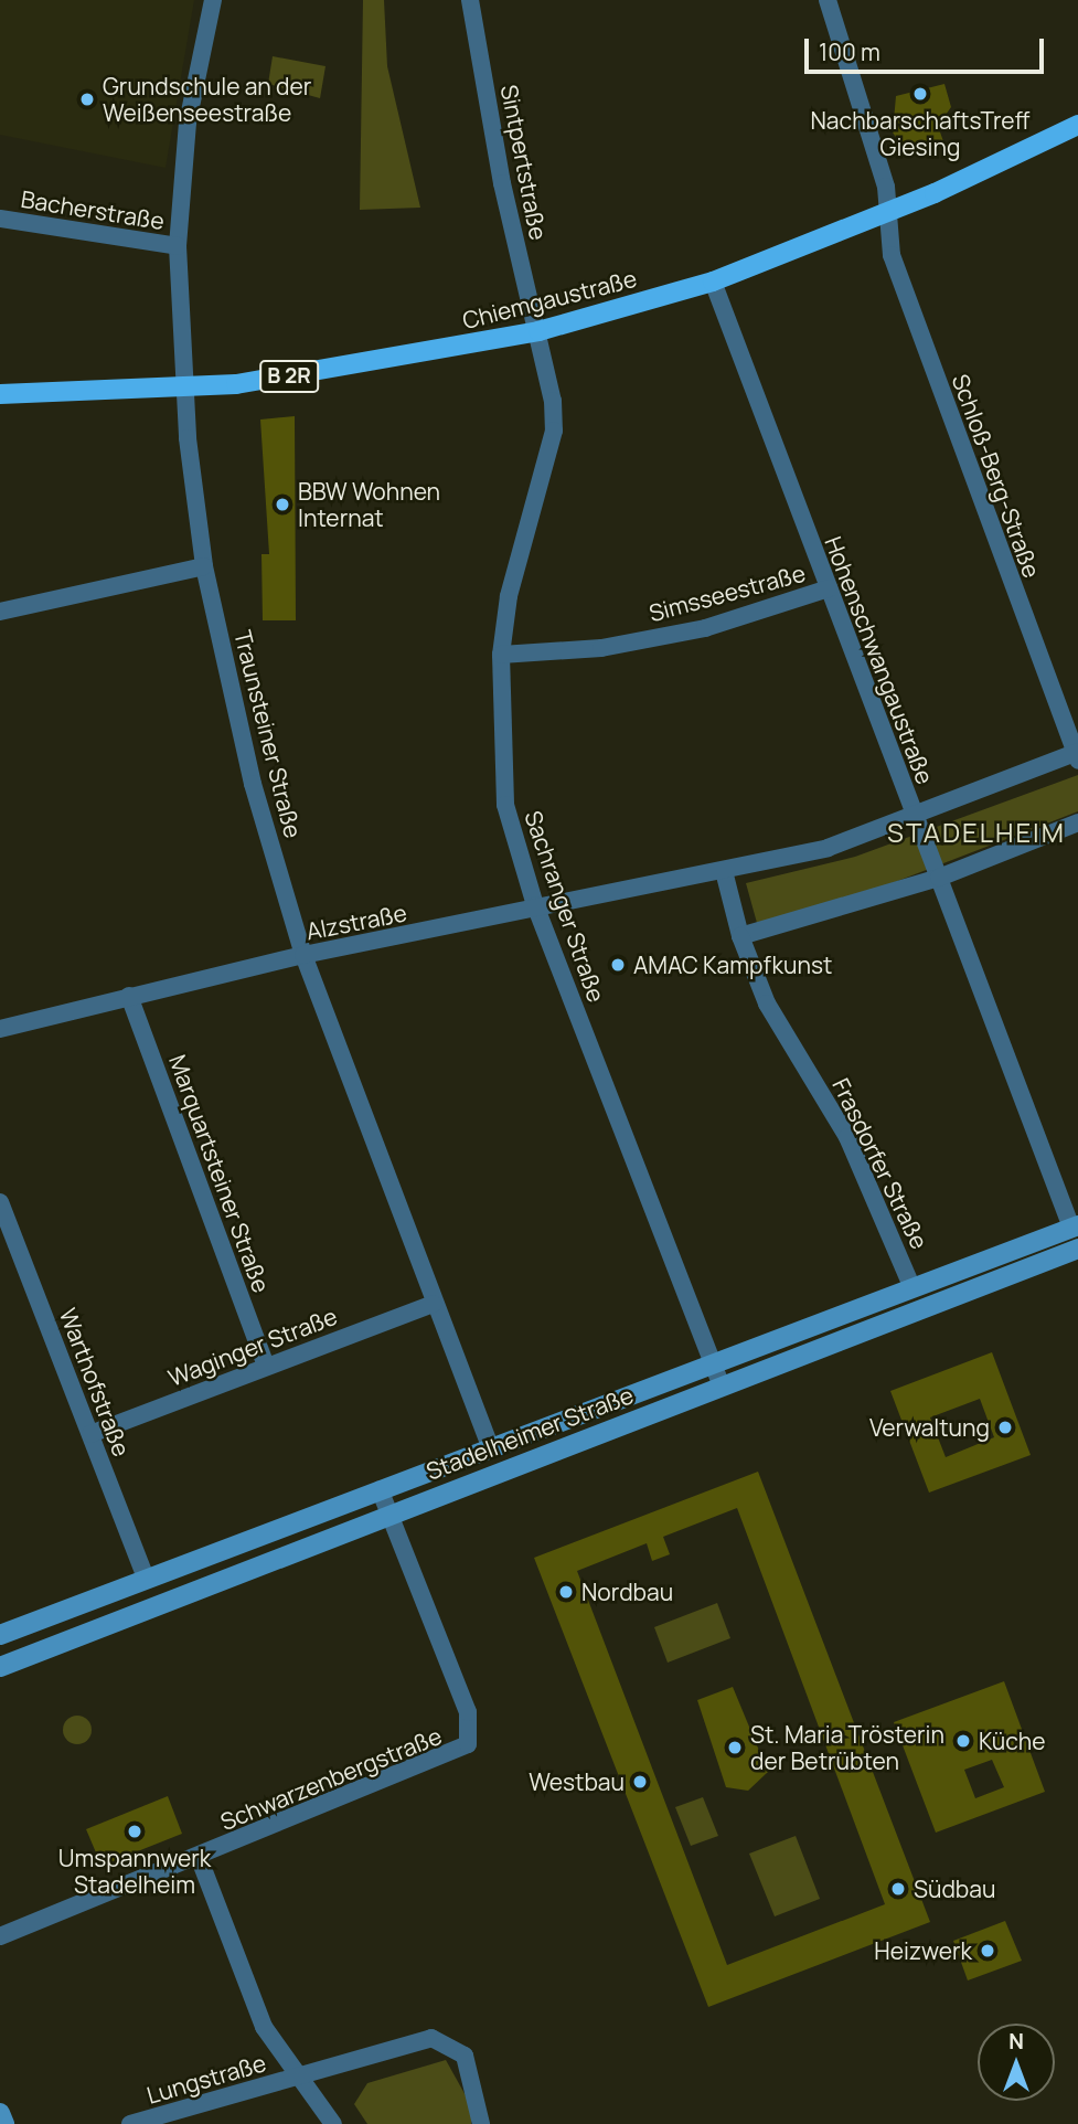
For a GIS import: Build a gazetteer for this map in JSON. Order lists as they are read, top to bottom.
{
  "streets": {
    "main road": ["Chiemgaustraße", "B 2R", "Stadelheimer Straße"],
    "street": [
      "Sintpertstraße",
      "Bacherstraße",
      "Schloß-Berg-Straße",
      "Simsseestraße",
      "Hohenschwangaustraße",
      "Traunsteiner Straße",
      "Sachranger Straße",
      "Alzstraße",
      "Frasdorfer Straße",
      "Marquartsteiner Straße",
      "Waginger Straße",
      "Warthofstraße",
      "Schwarzenbergstraße",
      "Lungstraße"
    ]
  },
  "crossings": [
    ["Sintpertstraße", "Chiemgaustraße"],
    ["Sintpertstraße", "Sachranger Straße"],
    ["Bacherstraße", "Traunsteiner Straße"],
    ["Chiemgaustraße", "Schloß-Berg-Straße"],
    ["Chiemgaustraße", "Hohenschwangaustraße"],
    ["Chiemgaustraße", "Traunsteiner Straße"],
    ["Chiemgaustraße", "Sachranger Straße"],
    ["Schloß-Berg-Straße", "Alzstraße"],
    ["Simsseestraße", "Hohenschwangaustraße"],
    ["Simsseestraße", "Sachranger Straße"],
    ["Hohenschwangaustraße", "Alzstraße"],
    ["Hohenschwangaustraße", "Stadelheimer Straße"],
    ["Traunsteiner Straße", "Alzstraße"],
    ["Traunsteiner Straße", "Waginger Straße"],
    ["Traunsteiner Straße", "Stadelheimer Straße"],
    ["Sachranger Straße", "Alzstraße"],
    ["Sachranger Straße", "Stadelheimer Straße"],
    ["Alzstraße", "Frasdorfer Straße"],
    ["Alzstraße", "Marquartsteiner Straße"],
    ["Frasdorfer Straße", "Stadelheimer Straße"],
    ["Marquartsteiner Straße", "Waginger Straße"],
    ["Waginger Straße", "Warthofstraße"],
    ["Warthofstraße", "Stadelheimer Straße"],
    ["Stadelheimer Straße", "Schwarzenbergstraße"]
  ],
  "districts": ["STADELHEIM"],
  "places": [
    "NachbarschaftsTreff Giesing",
    "Grundschule an der Weißenseestraße",
    "BBW Wohnen Internat",
    "AMAC Kampfkunst",
    "Verwaltung",
    "Nordbau",
    "Küche",
    "St. Maria Trösterin der Betrübten",
    "Westbau",
    "Umspannwerk Stadelheim",
    "Südbau",
    "Heizwerk"
  ],
  "scale_bar": "100 m",
  "north": "top"
}
